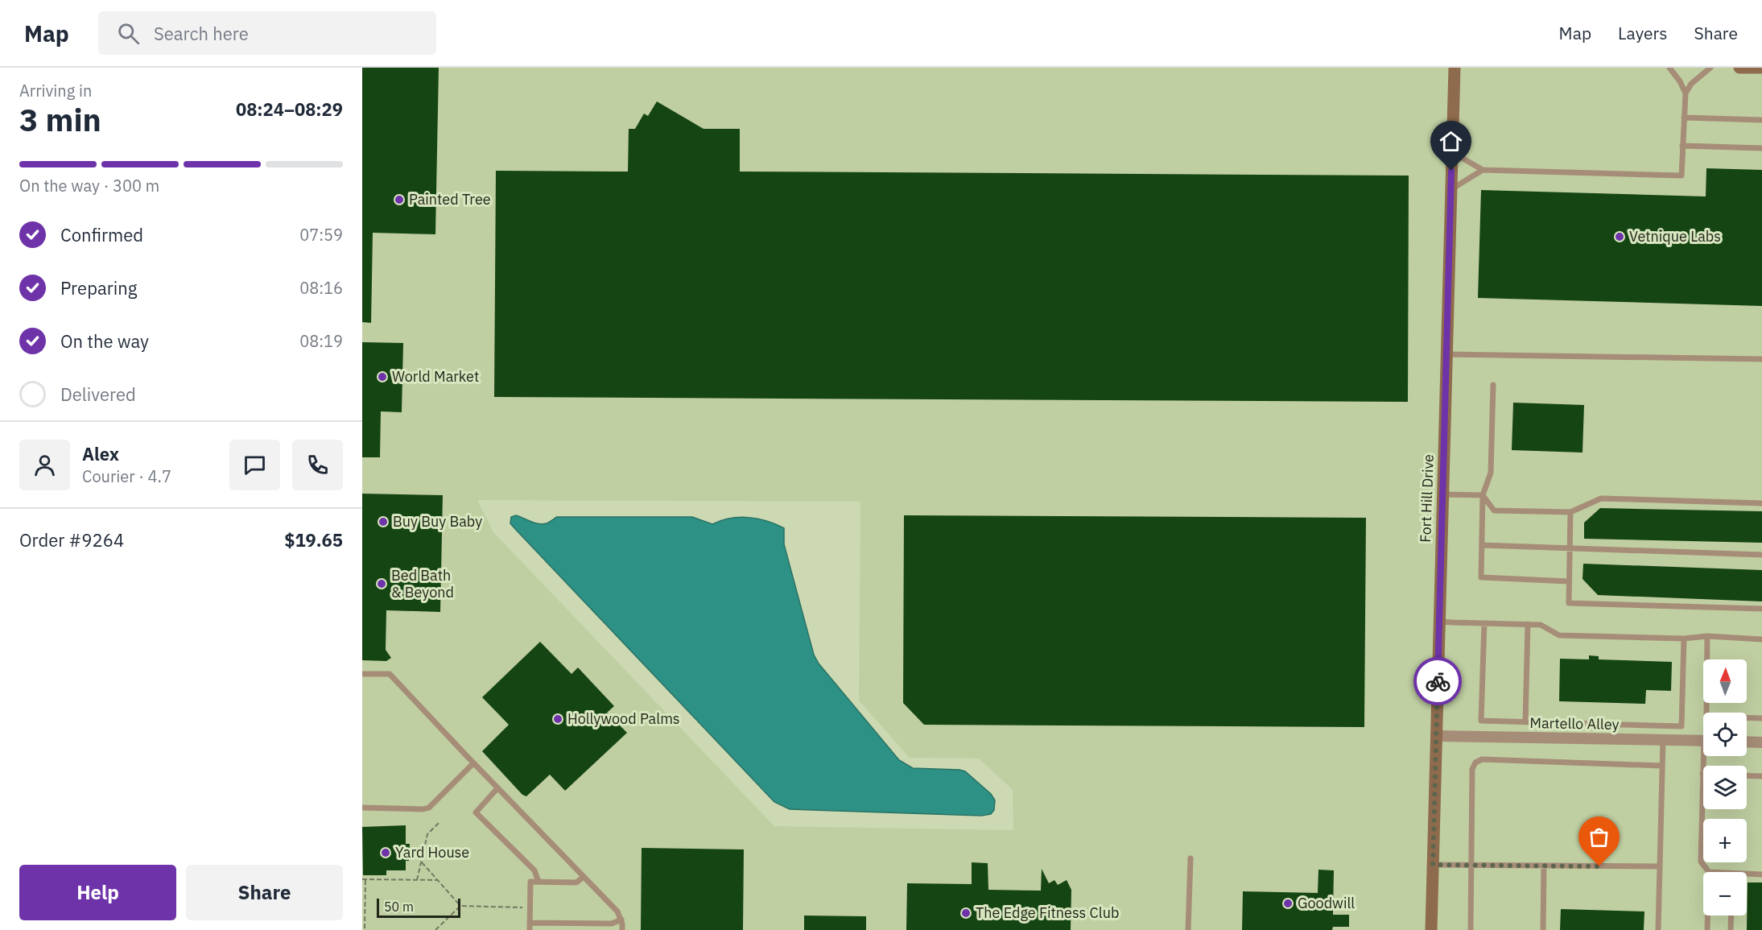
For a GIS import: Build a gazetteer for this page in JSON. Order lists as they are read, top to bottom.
{
  "streets": {
    "street": ["Fort Hill Drive", "Martello Alley"]
  },
  "crossings": [
    ["Fort Hill Drive", "Martello Alley"]
  ],
  "places": [
    "Painted Tree",
    "Vetnique Labs",
    "World Market",
    "Buy Buy Baby",
    "Bed Bath & Beyond",
    "Hollywood Palms",
    "Yard House",
    "Goodwill",
    "The Edge Fitness Club"
  ],
  "scale_bar": "50 m",
  "north": "top",
  "page": {
    "header": "Map",
    "search": "Search here",
    "nav": ["Map", "Layers", "Share"],
    "heading": ["3 min", "Arriving in", "08:24–08:29"],
    "panel": [
      "Alex",
      "Courier · 4.7",
      "Order #9264",
      "$19.65"
    ],
    "bar": "On the way · 300 m",
    "list": [
      ["Confirmed", "07:59"],
      ["Preparing", "08:16"],
      ["On the way", "08:19"],
      "Delivered"
    ],
    "map_buttons": ["+", "−"],
    "buttons": ["Help", "Share"],
    "scale": "50 m"
  }
}
